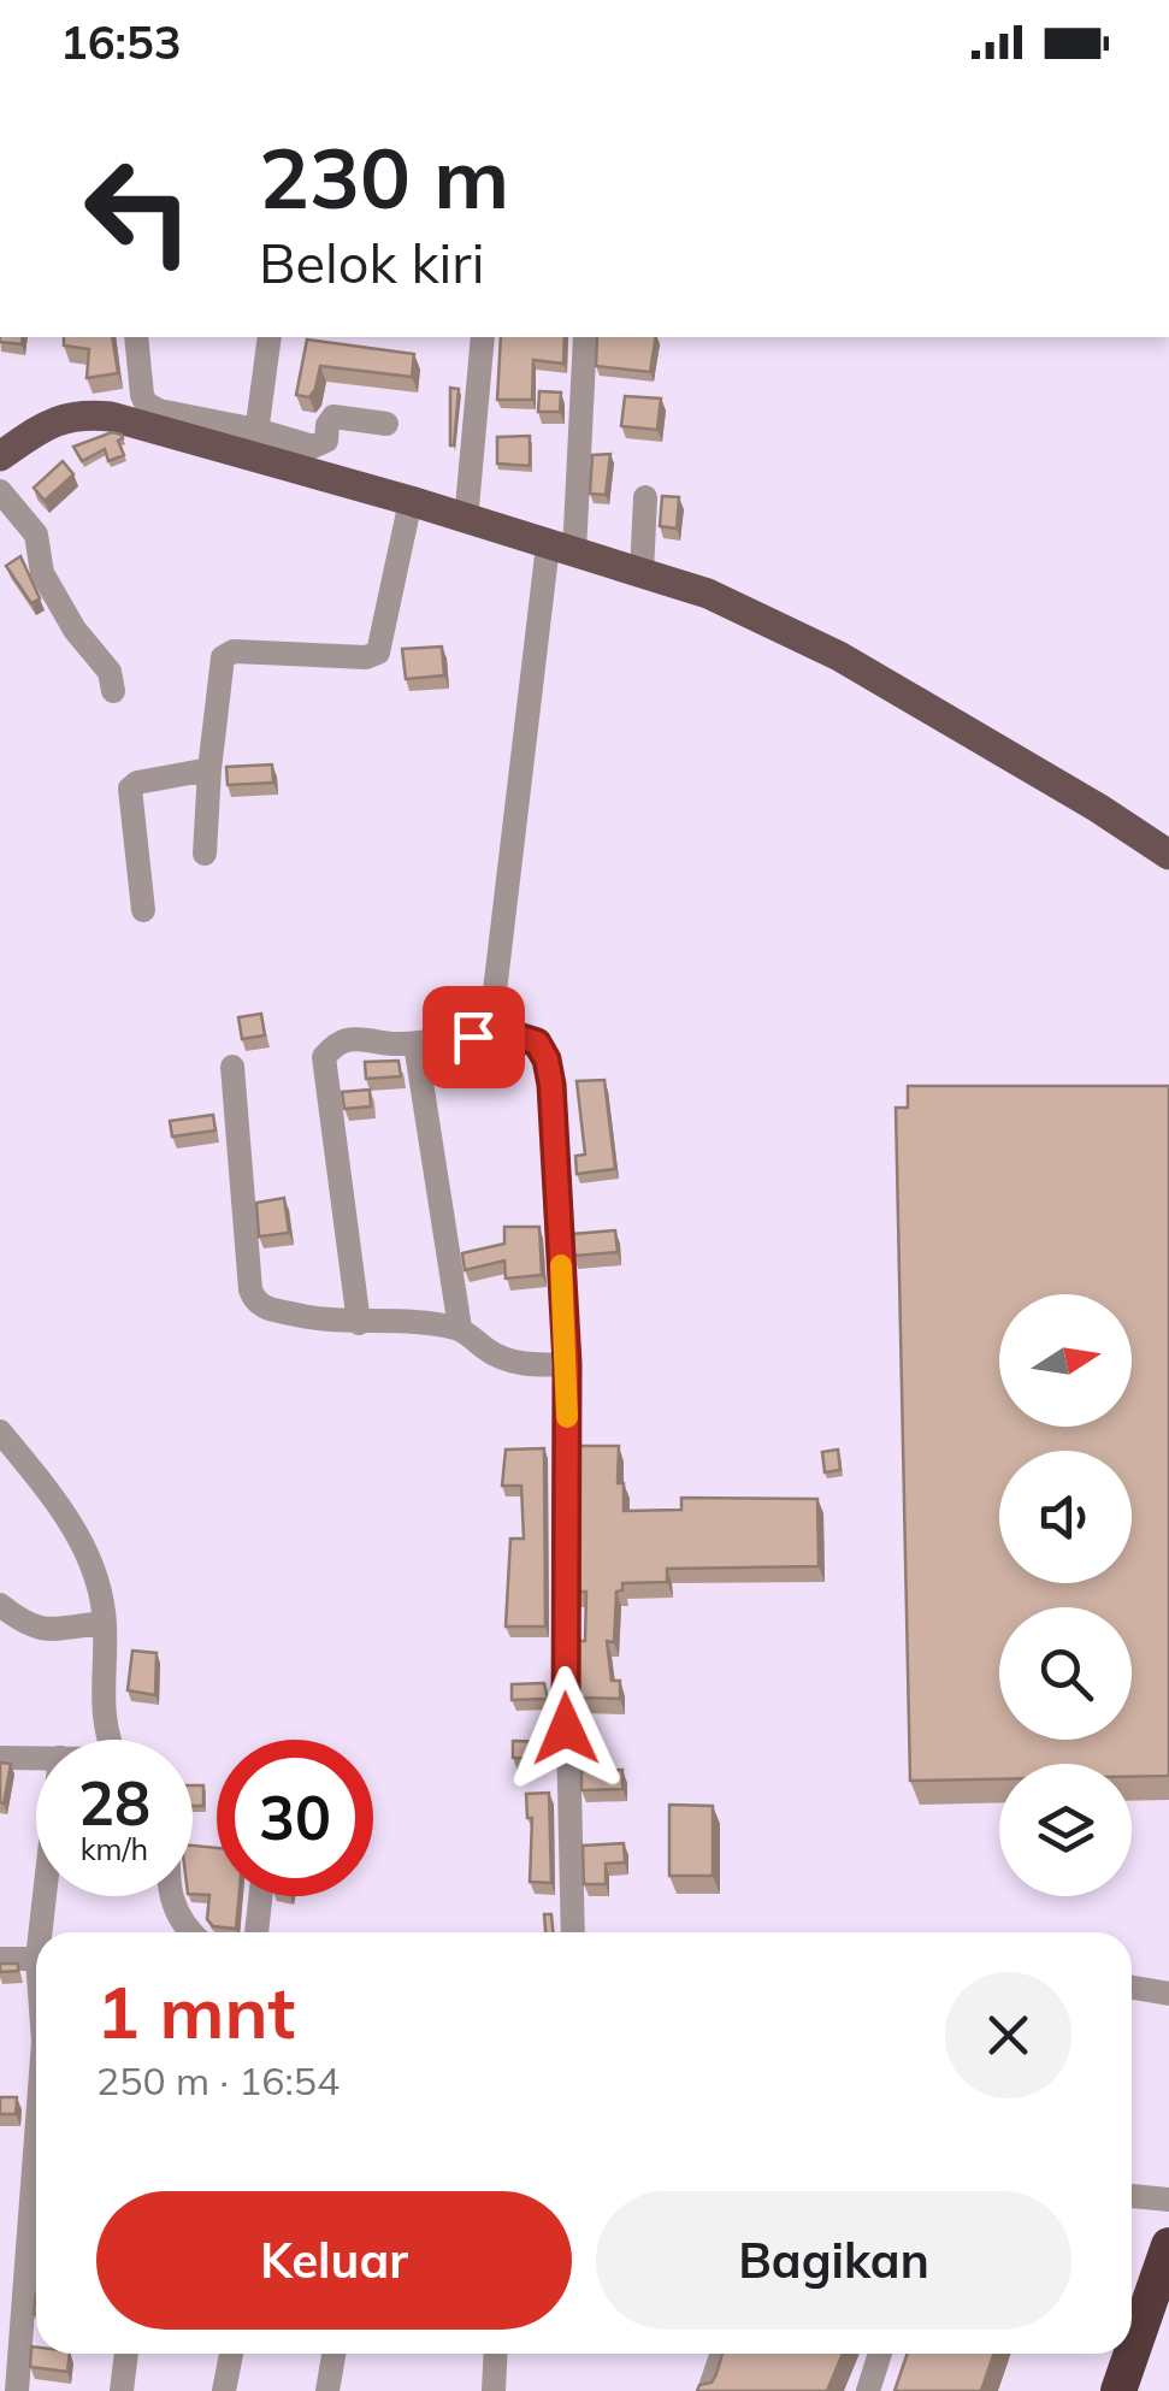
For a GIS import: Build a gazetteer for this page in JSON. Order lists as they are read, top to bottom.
{
  "north": "right",
  "page": {
    "status": "16:53",
    "turn": ["230 m", "Belok kiri"],
    "speed": "28 km/h",
    "limit": "30",
    "heading": ["1 mnt", "250 m · 16:54"],
    "buttons": ["Keluar", "Bagikan"]
  }
}
